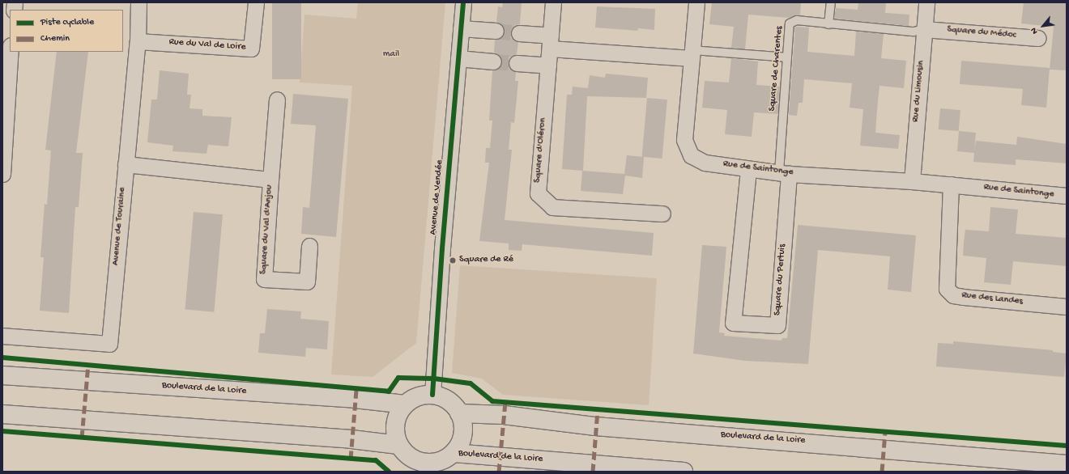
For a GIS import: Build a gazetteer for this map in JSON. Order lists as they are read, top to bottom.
{
  "streets": {
    "street": [
      "Square du Médoc",
      "Rue du Val de Loire",
      "Rue du Limousin",
      "Square d'Oléron",
      "Rue de Saintonge",
      "Avenue de Vendée",
      "Avenue de Touraine",
      "Square du Val d'Anjou",
      "Square du Pertuis",
      "Rue des Landes",
      "Boulevard de la Loire"
    ],
    "lane": ["Square de Charentes"]
  },
  "crossings": [
    ["Square du Médoc", "Square de Charentes"],
    ["Square du Médoc", "Rue du Limousin"],
    ["Rue du Val de Loire", "Avenue de Touraine"],
    ["Square de Charentes", "Rue du Limousin"],
    ["Square de Charentes", "Rue de Saintonge"],
    ["Square de Charentes", "Square du Pertuis"],
    ["Rue du Limousin", "Rue de Saintonge"],
    ["Rue de Saintonge", "Square du Pertuis"],
    ["Rue de Saintonge", "Rue des Landes"],
    ["Avenue de Vendée", "Boulevard de la Loire"],
    ["Avenue de Touraine", "Square du Val d'Anjou"]
  ],
  "parks": ["mail"],
  "places": ["Square de Ré"],
  "legend": ["Piste cyclable", "Chemin"],
  "north": "bottom left"
}
